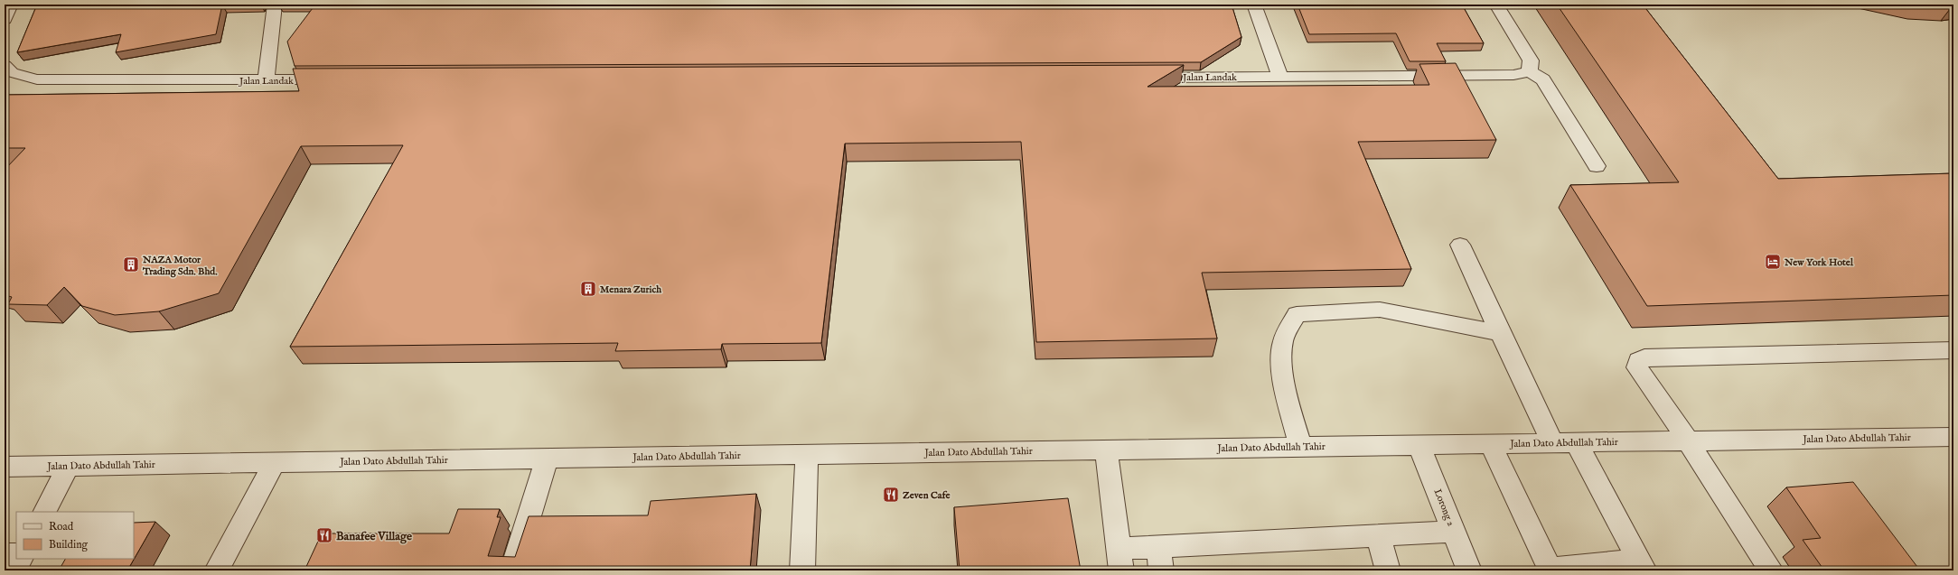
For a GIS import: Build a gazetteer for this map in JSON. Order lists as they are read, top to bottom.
{
  "streets": {
    "street": ["Jalan Landak", "Jalan Dato Abdullah Tahir", "Lorong 2"]
  },
  "crossings": [
    ["Jalan Dato Abdullah Tahir", "Lorong 2"]
  ],
  "places": {
    "hotel": ["New York Hotel"],
    "building": ["NAZA Motor Trading Sdn. Bhd.", "Menara Zurich"],
    "restaurant": ["Zeven Cafe", "Banafee Village"]
  },
  "legend": ["Road", "Building"]
}
